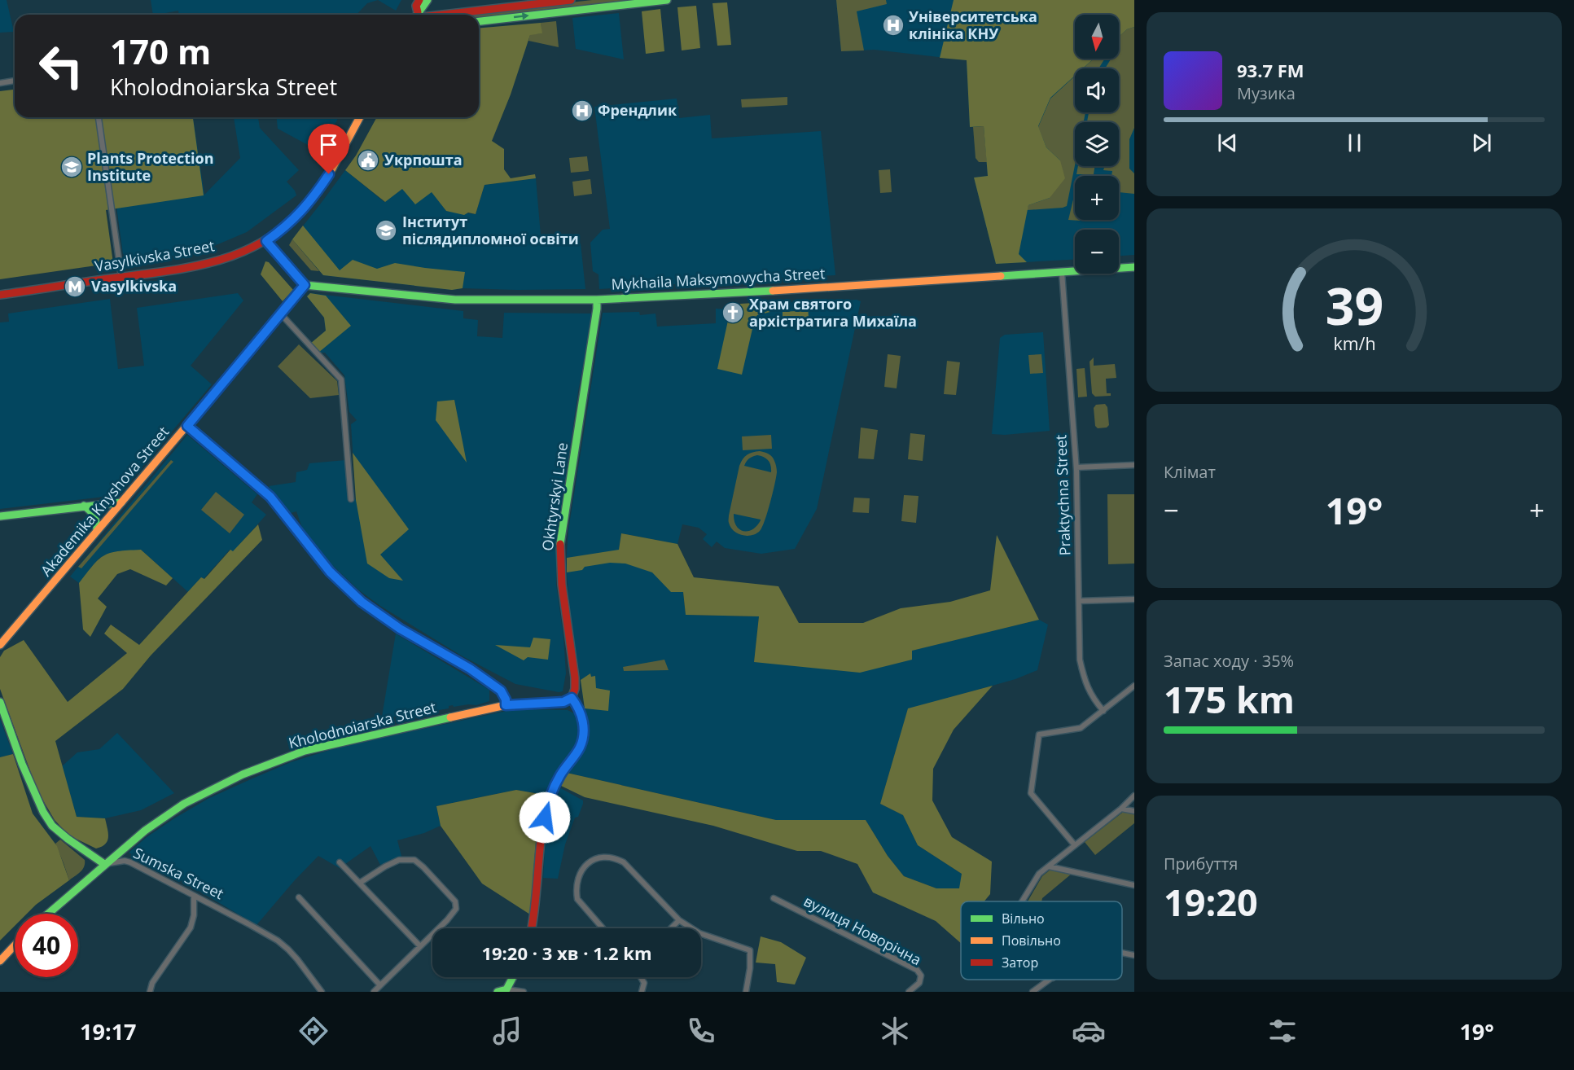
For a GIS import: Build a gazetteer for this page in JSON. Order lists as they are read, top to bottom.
{
  "streets": {
    "main road": [
      "Vasylkivska Street",
      "Mykhaila Maksymovycha Street",
      "Okhtyrskyi Lane",
      "Akademika Knyshova Street",
      "Kholodnoiarska Street"
    ],
    "street": ["Praktychna Street", "Sumska Street", "вулиця Новорічна"]
  },
  "crossings": [
    ["Mykhaila Maksymovycha Street", "Praktychna Street"],
    ["Mykhaila Maksymovycha Street", "Okhtyrskyi Lane"],
    ["Mykhaila Maksymovycha Street", "Akademika Knyshova Street"],
    ["Okhtyrskyi Lane", "Kholodnoiarska Street"],
    ["Kholodnoiarska Street", "Sumska Street"]
  ],
  "places": {
    "hospital": ["Університетська клініка КНУ", "Френдлик"],
    "public building": ["Укрпошта"],
    "school or university": ["Plants Protection Institute", "Інститут післядипломної освіти"],
    "metro station": ["Vasylkivska"],
    "church": ["Храм святого архістратига Михаїла"]
  },
  "legend": ["Вільно", "Повільно", "Затор"],
  "north": "bottom",
  "page": {
    "map_buttons": ["+", "−"],
    "turn": ["170 m", "Kholodnoiarska Street"],
    "song": ["93.7 FM", "Музика"],
    "tile": [
      "Клімат",
      ["Запас ходу · 35%", "175 km"],
      ["Прибуття", "19:20"]
    ],
    "heat": ["−", "19°", "+"],
    "limit": "40",
    "trip": "19:20 · 3 хв · 1.2 km",
    "tabs": ["19:17", "19°"],
    "gauge": ["39", "km/h"]
  }
}
